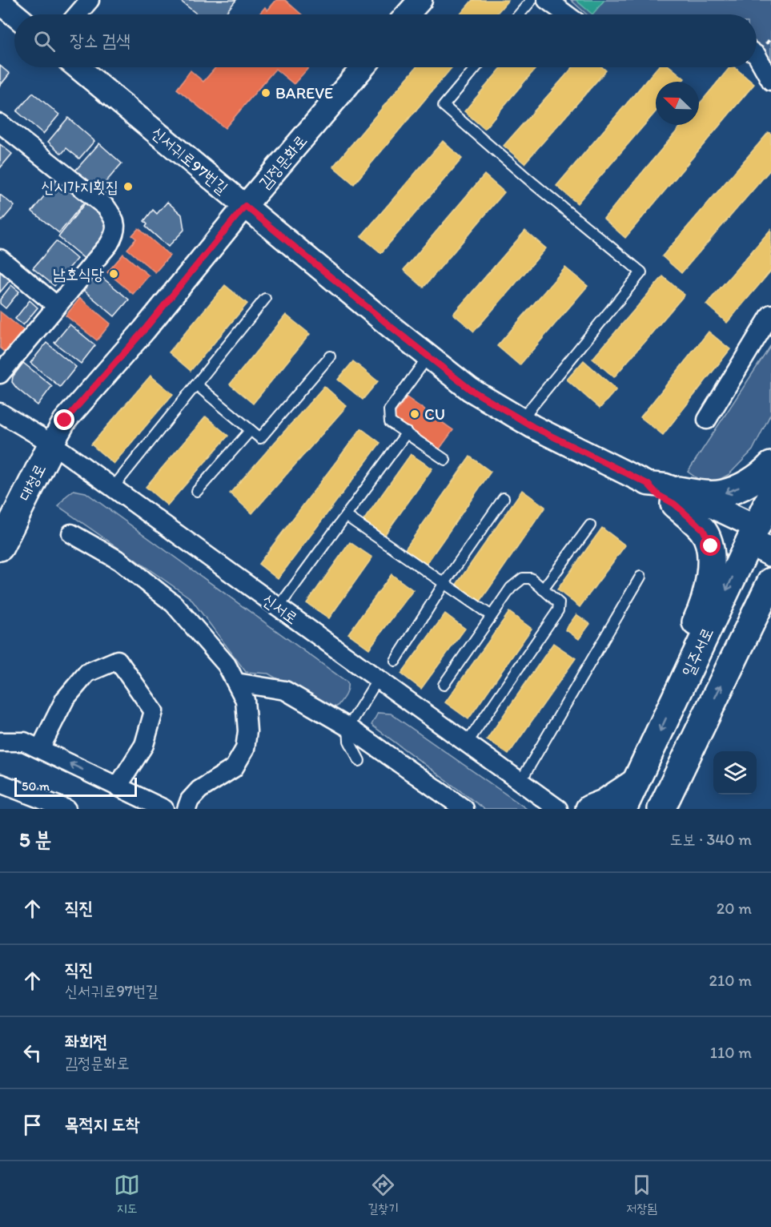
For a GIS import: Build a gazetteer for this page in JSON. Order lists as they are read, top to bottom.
{
  "streets": {
    "main road": ["대청로", "일주서로"],
    "street": ["신서귀로97번길", "김정문화로", "신서로"]
  },
  "crossings": [
    ["신서귀로97번길", "김정문화로"],
    ["신서귀로97번길", "일주서로"],
    ["김정문화로", "대청로"],
    ["김정문화로", "신서로"],
    ["대청로", "신서로"]
  ],
  "places": [
    "BAREVE",
    "신시가지횟집",
    "남호식당",
    "CU"
  ],
  "scale_bar": "50 m",
  "north": "top left",
  "page": {
    "search": "장소 검색",
    "scale": "50 m",
    "heading": ["5 분", "도보 · 340 m"],
    "list": [
      ["직진", "20 m"],
      ["직진", "신서귀로97번길", "210 m"],
      ["좌회전", "김정문화로", "110 m"],
      "목적지 도착"
    ],
    "nav": ["지도", "길찾기", "저장됨"]
  }
}
